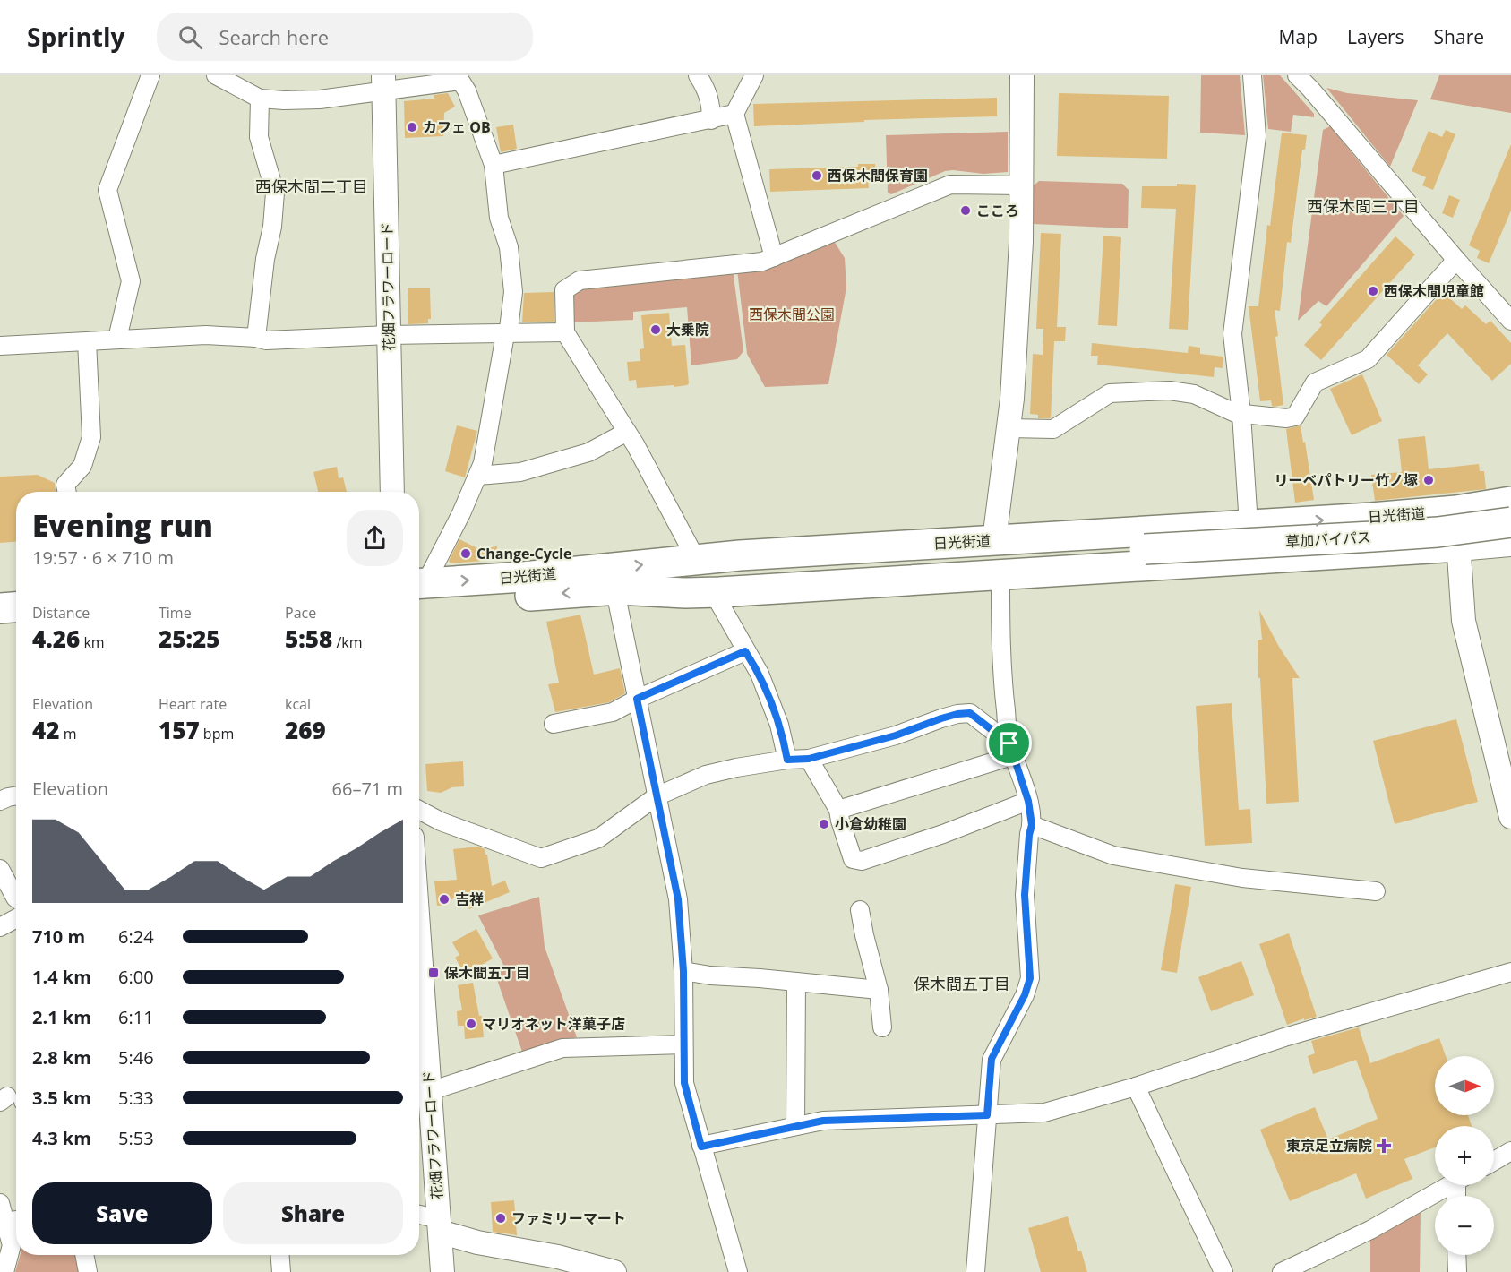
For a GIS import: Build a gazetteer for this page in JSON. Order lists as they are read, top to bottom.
{
  "streets": {
    "highway": ["日光街道", "草加バイパス"],
    "street": ["花畑フラワーロード"]
  },
  "crossings": [
    ["日光街道", "草加バイパス"]
  ],
  "districts": ["西保木間二丁目", "西保木間三丁目", "保木間五丁目"],
  "parks": ["西保木間公園"],
  "places": {
    "other": [
      "カフェ OB",
      "西保木間保育園",
      "こころ",
      "西保木間児童館",
      "大乗院",
      "リーベパトリー竹ノ塚",
      "Change-Cycle",
      "小倉幼稚園",
      "吉祥",
      "マリオネット洋菓子店",
      "ファミリーマート"
    ],
    "transit": ["保木間五丁目"],
    "health": ["東京足立病院"]
  },
  "north": "right",
  "page": {
    "header": "Sprintly",
    "search": "Search here",
    "nav": ["Map", "Layers", "Share"],
    "heading": ["Evening run", "19:57 · 6 × 710 m"],
    "stats": [
      ["Distance", "4.26 km"],
      ["Time", "25:25"],
      ["Pace", "5:58 /km"],
      ["Elevation", "42 m"],
      ["Heart rate", "157 bpm"],
      ["kcal", "269"]
    ],
    "chart": ["Elevation", "66–71 m"],
    "list": [
      {
        "name": "710 m",
        "note": "6:24"
      },
      {
        "name": "1.4 km",
        "note": "6:00"
      },
      {
        "name": "2.1 km",
        "note": "6:11"
      },
      {
        "name": "2.8 km",
        "note": "5:46"
      },
      {
        "name": "3.5 km",
        "note": "5:33"
      },
      {
        "name": "4.3 km",
        "note": "5:53"
      }
    ],
    "map_buttons": ["+", "−"],
    "buttons": ["Save", "Share"]
  }
}
